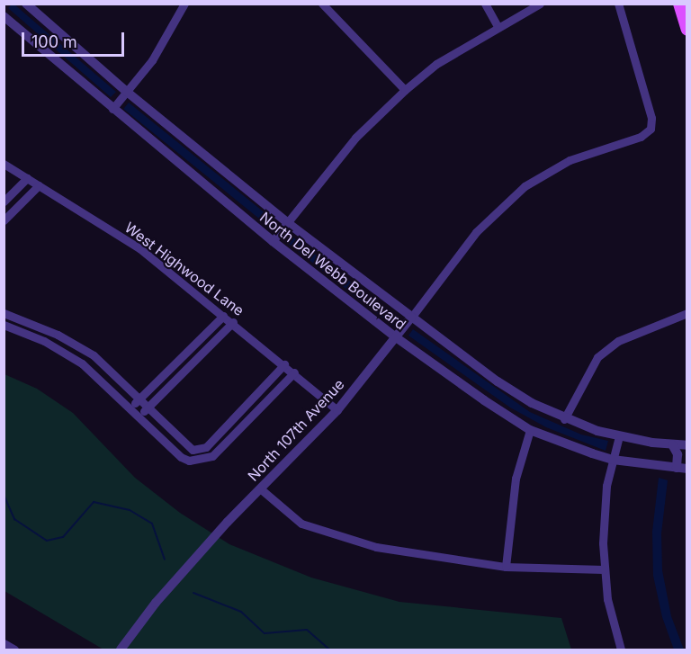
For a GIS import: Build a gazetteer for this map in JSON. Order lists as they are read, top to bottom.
{
  "streets": {
    "street": ["West Highwood Lane", "North Del Webb Boulevard", "North 107th Avenue"]
  },
  "crossings": [
    ["West Highwood Lane", "North 107th Avenue"],
    ["North Del Webb Boulevard", "North 107th Avenue"]
  ],
  "scale_bar": "100 m"
}
